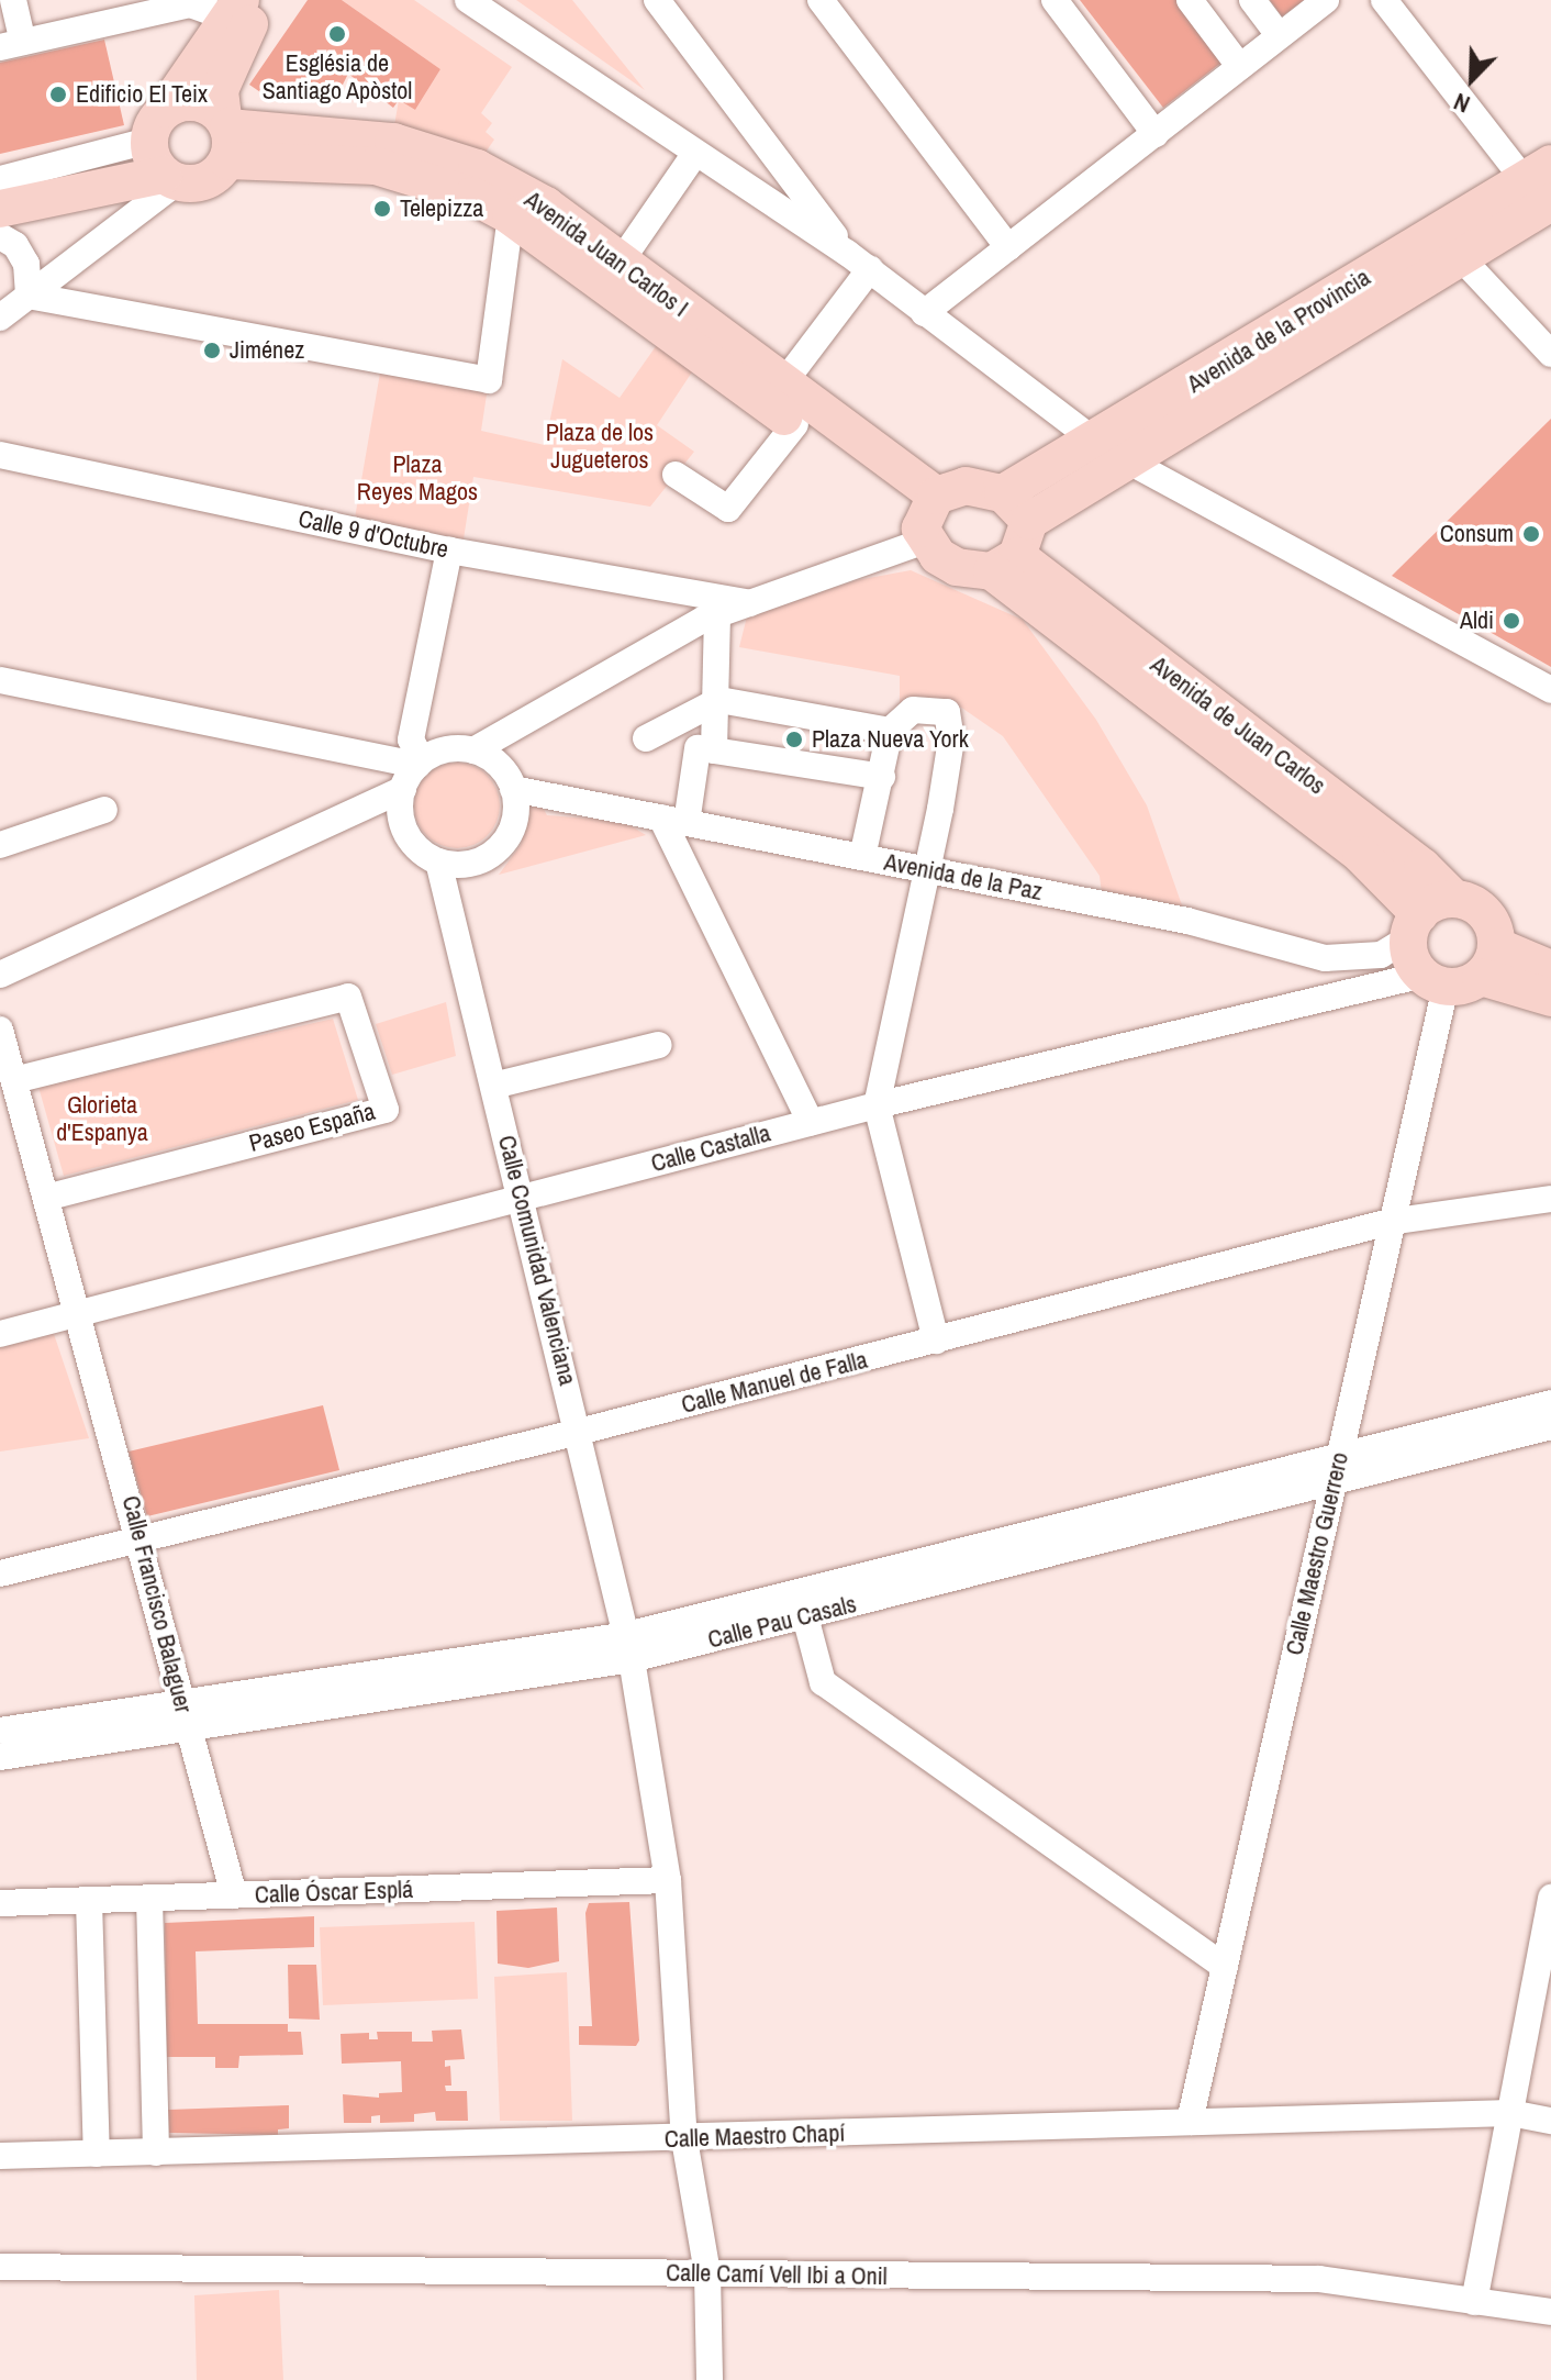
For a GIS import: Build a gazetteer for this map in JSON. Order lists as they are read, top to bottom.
{
  "streets": {
    "main road": ["Avenida Juan Carlos I", "Avenida de la Provincia", "Avenida de Juan Carlos"],
    "street": [
      "Calle 9 d'Octubre",
      "Avenida de la Paz",
      "Paseo España",
      "Calle Castalla",
      "Calle Comunidad Valenciana",
      "Calle Manuel de Falla",
      "Calle Maestro Guerrero",
      "Calle Francisco Balaguer",
      "Calle Pau Casals",
      "Calle Óscar Esplá",
      "Calle Maestro Chapí",
      "Calle Camí Vell Ibi a Onil"
    ]
  },
  "crossings": [
    ["Avenida Juan Carlos I", "Avenida de la Provincia"],
    ["Avenida Juan Carlos I", "Avenida de Juan Carlos"],
    ["Avenida de la Provincia", "Avenida de Juan Carlos"],
    ["Avenida de Juan Carlos", "Avenida de la Paz"],
    ["Avenida de Juan Carlos", "Calle Castalla"],
    ["Avenida de Juan Carlos", "Calle Maestro Guerrero"],
    ["Avenida de la Paz", "Calle Comunidad Valenciana"],
    ["Paseo España", "Calle Francisco Balaguer"],
    ["Calle Castalla", "Calle Comunidad Valenciana"],
    ["Calle Castalla", "Calle Maestro Guerrero"],
    ["Calle Castalla", "Calle Francisco Balaguer"],
    ["Calle Comunidad Valenciana", "Calle Manuel de Falla"],
    ["Calle Comunidad Valenciana", "Calle Pau Casals"],
    ["Calle Comunidad Valenciana", "Calle Óscar Esplá"],
    ["Calle Comunidad Valenciana", "Calle Maestro Chapí"],
    ["Calle Comunidad Valenciana", "Calle Camí Vell Ibi a Onil"],
    ["Calle Manuel de Falla", "Calle Maestro Guerrero"],
    ["Calle Manuel de Falla", "Calle Francisco Balaguer"],
    ["Calle Maestro Guerrero", "Calle Pau Casals"],
    ["Calle Maestro Guerrero", "Calle Maestro Chapí"],
    ["Calle Francisco Balaguer", "Calle Pau Casals"],
    ["Calle Francisco Balaguer", "Calle Óscar Esplá"]
  ],
  "parks": ["Plaza de los Jugueteros", "Plaza Reyes Magos", "Glorieta d'Espanya"],
  "places": [
    "Església de Santiago Apòstol",
    "Edificio El Teix",
    "Telepizza",
    "Jiménez",
    "Consum",
    "Aldi",
    "Plaza Nueva York"
  ],
  "north": "bottom left"
}
